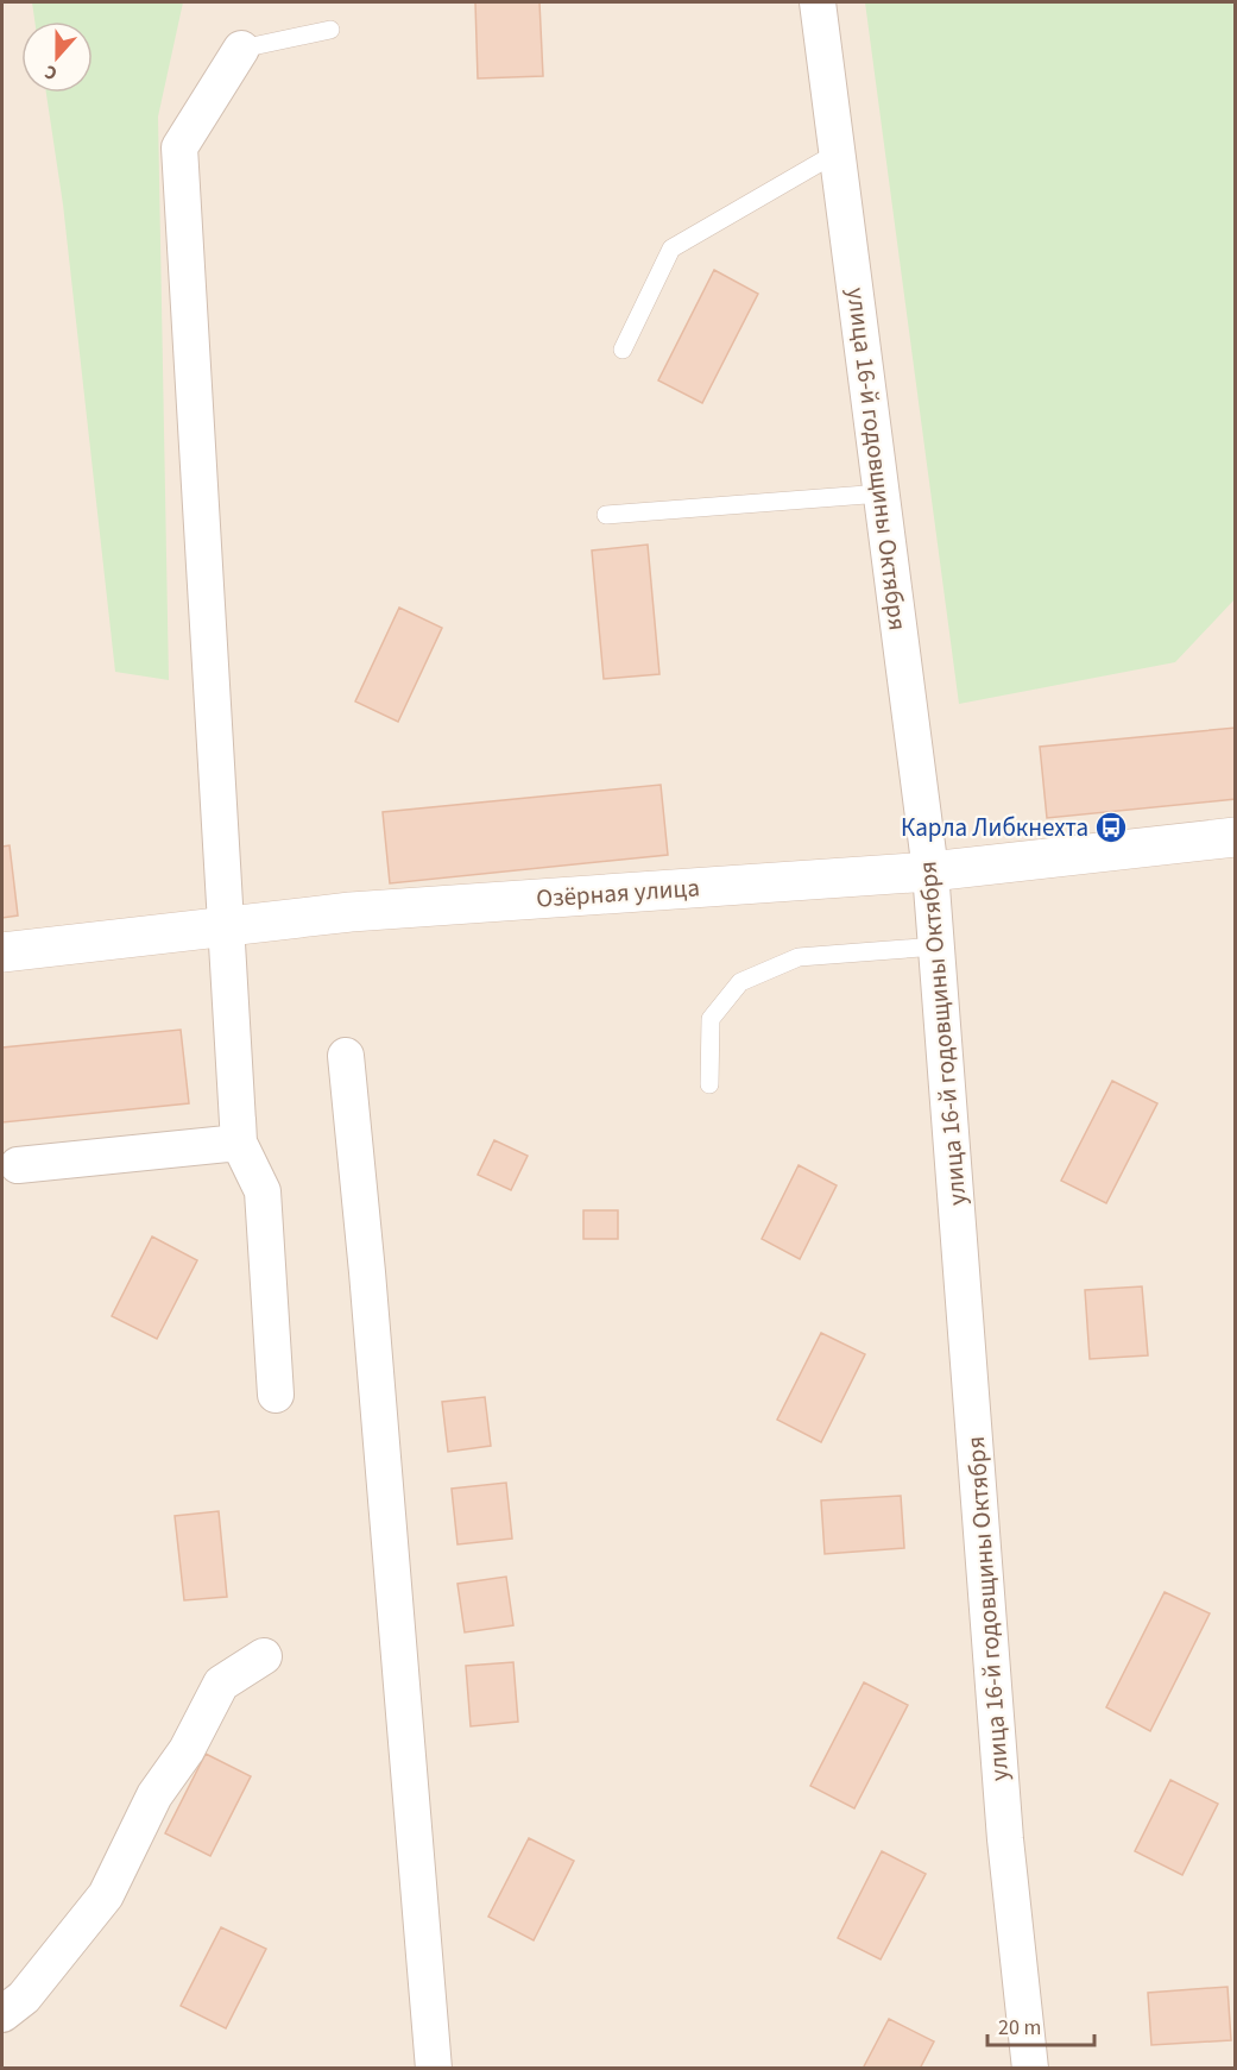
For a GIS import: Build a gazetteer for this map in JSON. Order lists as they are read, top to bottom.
{
  "streets": {
    "street": ["улица 16-й годовщины Октября", "Озёрная улица"]
  },
  "crossings": [
    ["улица 16-й годовщины Октября", "Озёрная улица"]
  ],
  "places": {
    "bus stop": ["Карла Либкнехта"]
  },
  "scale_bar": "20 m",
  "north": "bottom"
}
